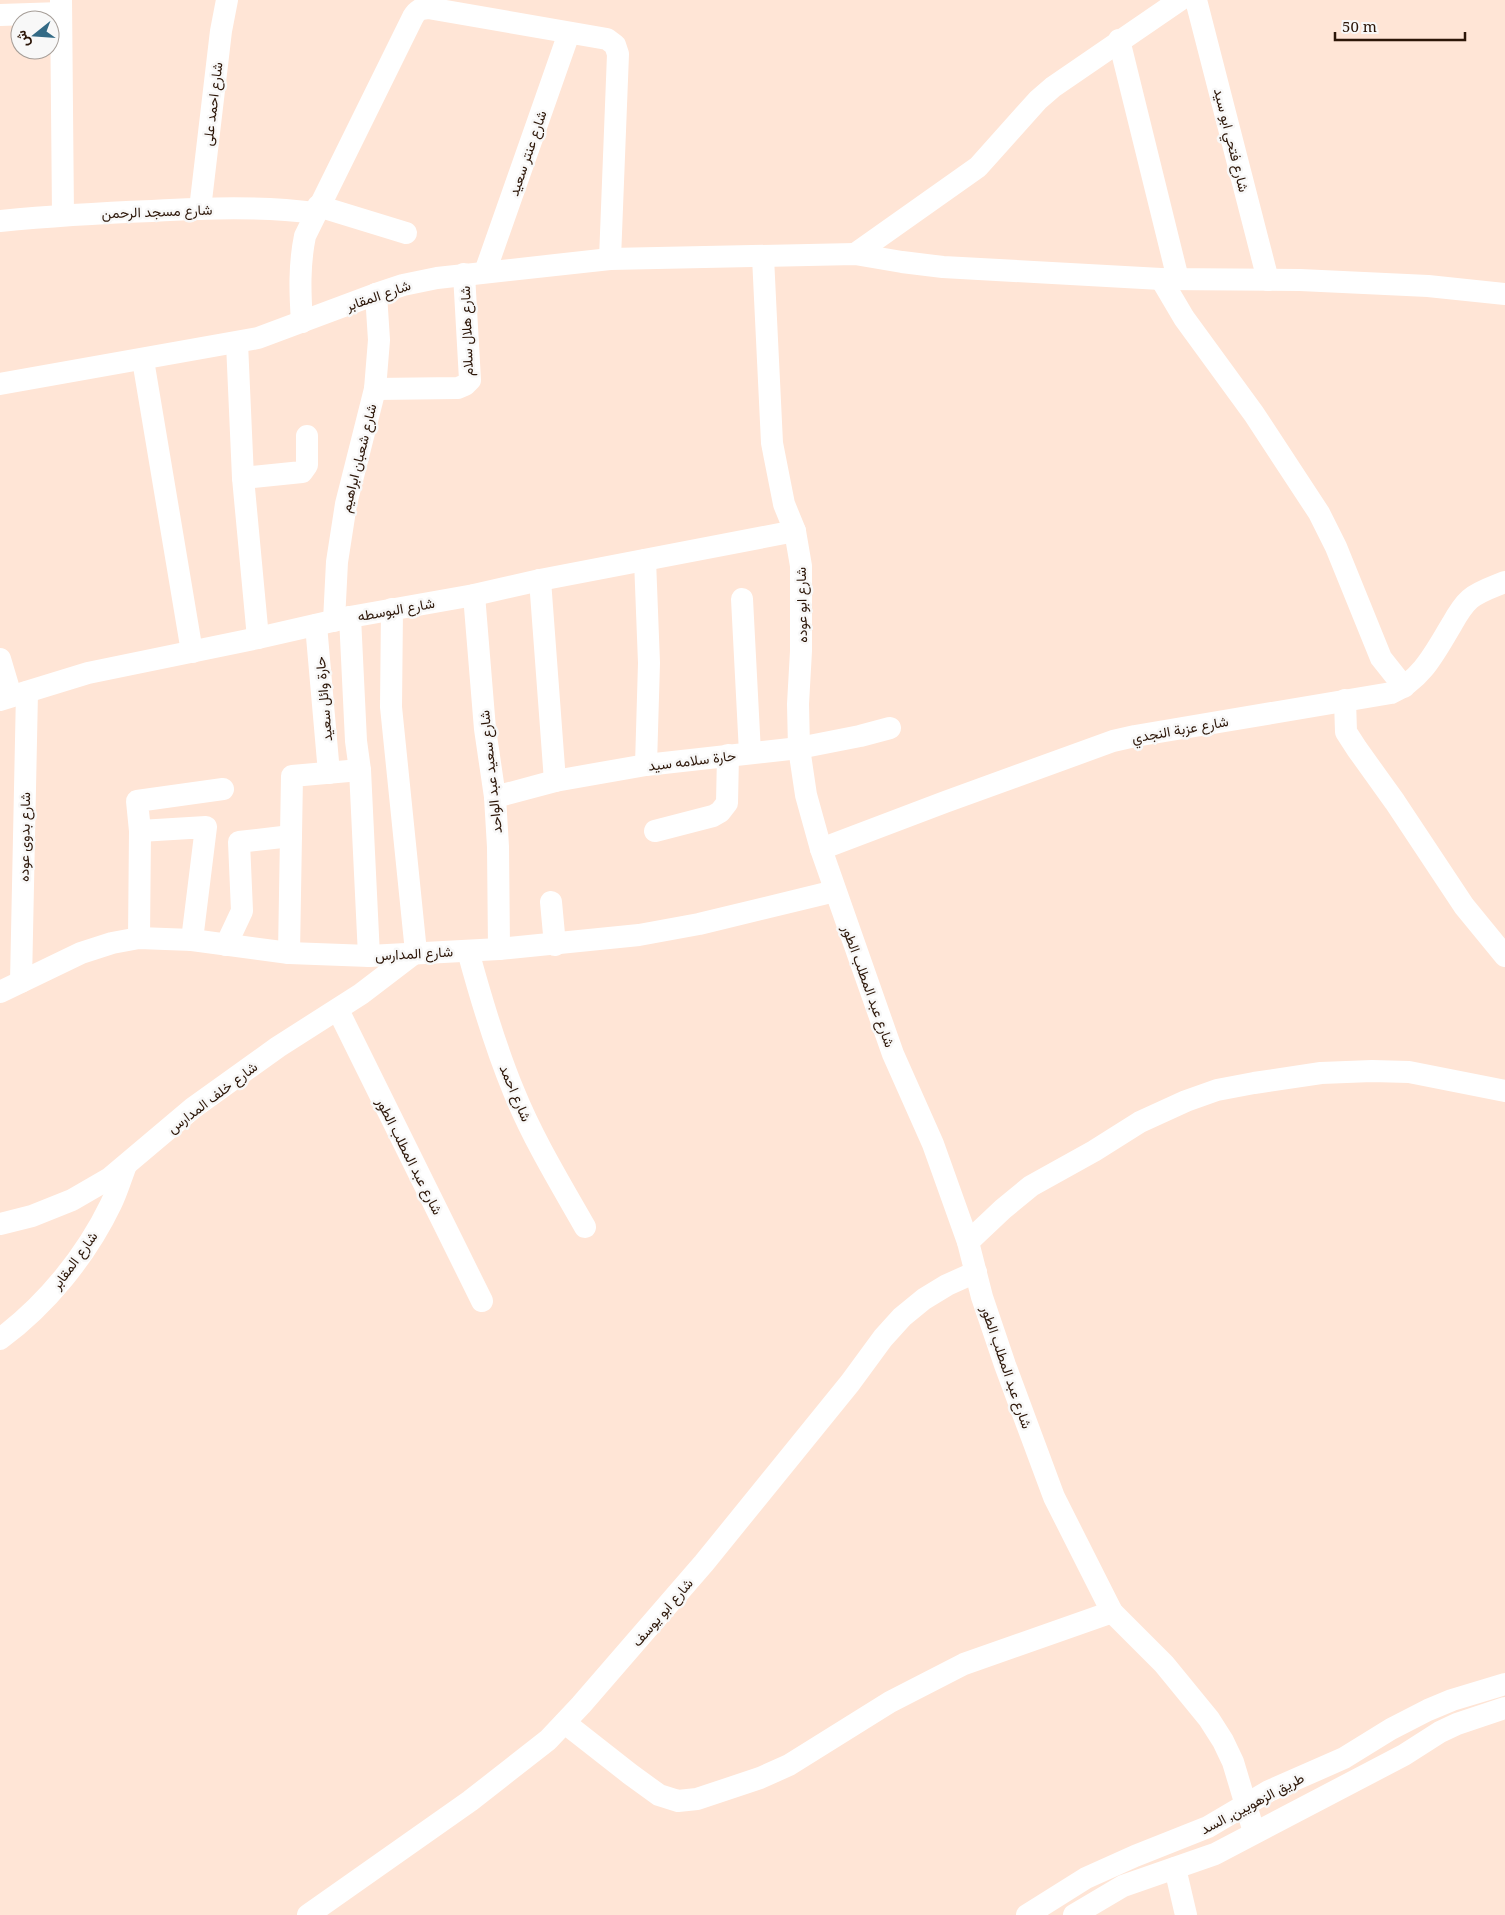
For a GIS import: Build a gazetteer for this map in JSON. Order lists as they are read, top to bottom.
{
  "streets": {
    "street": [
      "شارع احمد على",
      "شارع فتحي ابو سيد",
      "شارع عنتر سعيد",
      "شارع مسجد الرحمن",
      "شارع المقابر",
      "شارع هلال سلام",
      "شارع شعبان ابراهيم",
      "شارع ابو عوده",
      "شارع البوسطه",
      "حارة وائل سعيد",
      "شارع عزبة النجدي",
      "حارة سلامه سيد",
      "شارع سعيد عبد الواحد",
      "شارع بدوى عوده",
      "شارع المدارس",
      "شارع عبد المطلب الطور",
      "شارع احمد",
      "شارع خلف المدارس",
      "شارع ابو يوسف",
      "طريق الزهويين, السد"
    ]
  },
  "crossings": [
    ["شارع احمد على", "شارع مسجد الرحمن"],
    ["شارع فتحي ابو سيد", "شارع المقابر"],
    ["شارع عنتر سعيد", "شارع المقابر"],
    ["شارع عنتر سعيد", "شارع هلال سلام"],
    ["شارع المقابر", "شارع هلال سلام"],
    ["شارع المقابر", "شارع شعبان ابراهيم"],
    ["شارع المقابر", "شارع ابو عوده"],
    ["شارع المقابر", "شارع خلف المدارس"],
    ["شارع هلال سلام", "شارع شعبان ابراهيم"],
    ["شارع شعبان ابراهيم", "شارع البوسطه"],
    ["شارع شعبان ابراهيم", "حارة وائل سعيد"],
    ["شارع ابو عوده", "شارع البوسطه"],
    ["شارع ابو عوده", "شارع عزبة النجدي"],
    ["شارع ابو عوده", "حارة سلامه سيد"],
    ["شارع ابو عوده", "شارع المدارس"],
    ["شارع ابو عوده", "شارع عبد المطلب الطور"],
    ["شارع البوسطه", "حارة وائل سعيد"],
    ["شارع البوسطه", "شارع سعيد عبد الواحد"],
    ["شارع البوسطه", "شارع بدوى عوده"],
    ["حارة سلامه سيد", "شارع سعيد عبد الواحد"],
    ["شارع سعيد عبد الواحد", "شارع المدارس"],
    ["شارع بدوى عوده", "شارع المدارس"],
    ["شارع المدارس", "شارع عبد المطلب الطور"],
    ["شارع المدارس", "شارع احمد"],
    ["شارع المدارس", "شارع خلف المدارس"],
    ["شارع عبد المطلب الطور", "شارع خلف المدارس"],
    ["شارع عبد المطلب الطور", "شارع ابو يوسف"],
    ["شارع عبد المطلب الطور", "طريق الزهويين, السد"]
  ],
  "scale_bar": "50 m",
  "north": "left"
}
